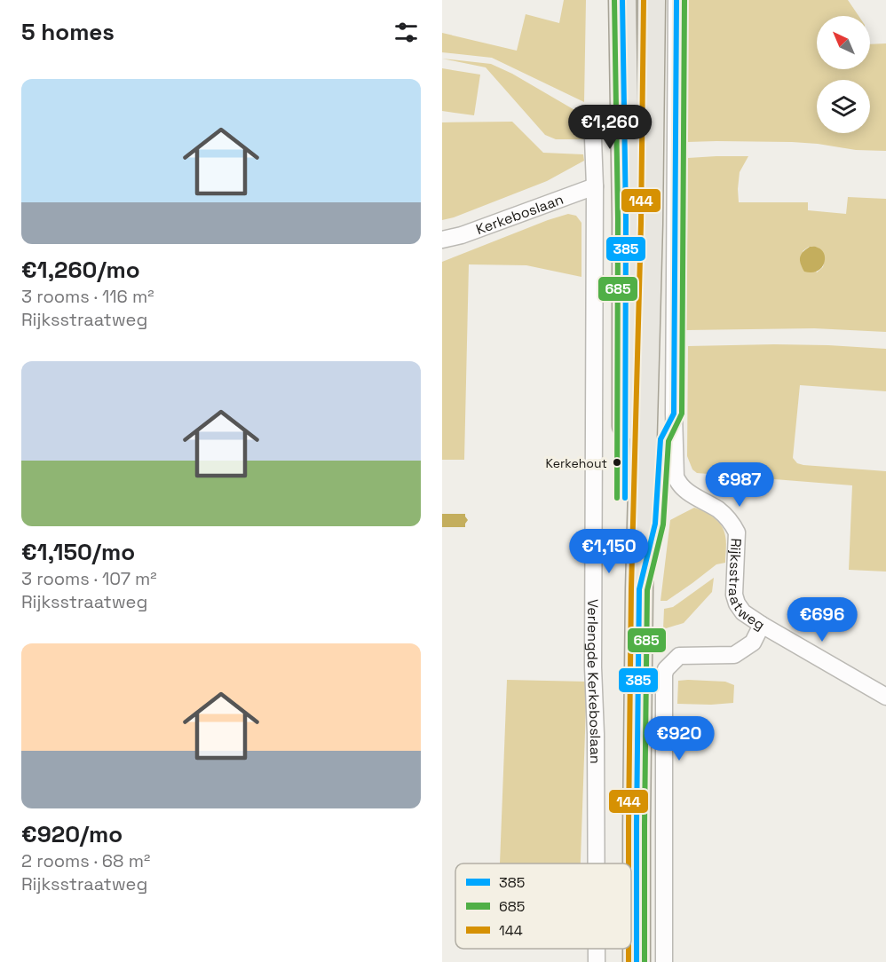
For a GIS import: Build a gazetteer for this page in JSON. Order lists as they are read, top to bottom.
{
  "streets": {
    "street": ["Kerkeboslaan", "Rijksstraatweg", "Verlengde Kerkeboslaan"]
  },
  "crossings": [
    ["Kerkeboslaan", "Verlengde Kerkeboslaan"]
  ],
  "places": ["Kerkehout"],
  "lines": ["transit line 385", "transit line 685", "transit line 144"],
  "legend": ["385", "685", "144"],
  "north": "top left",
  "page": {
    "heading": "5 homes",
    "list": [
      {
        "name": "€1,260/mo",
        "note": "3 rooms · 116 m² · Rijksstraatweg"
      },
      {
        "name": "€1,150/mo",
        "note": "3 rooms · 107 m² · Rijksstraatweg"
      },
      {
        "name": "€920/mo",
        "note": "2 rooms · 68 m² · Rijksstraatweg"
      }
    ],
    "price": [
      "€1,260",
      "€987",
      "€1,150",
      "€696",
      "€920"
    ]
  }
}
